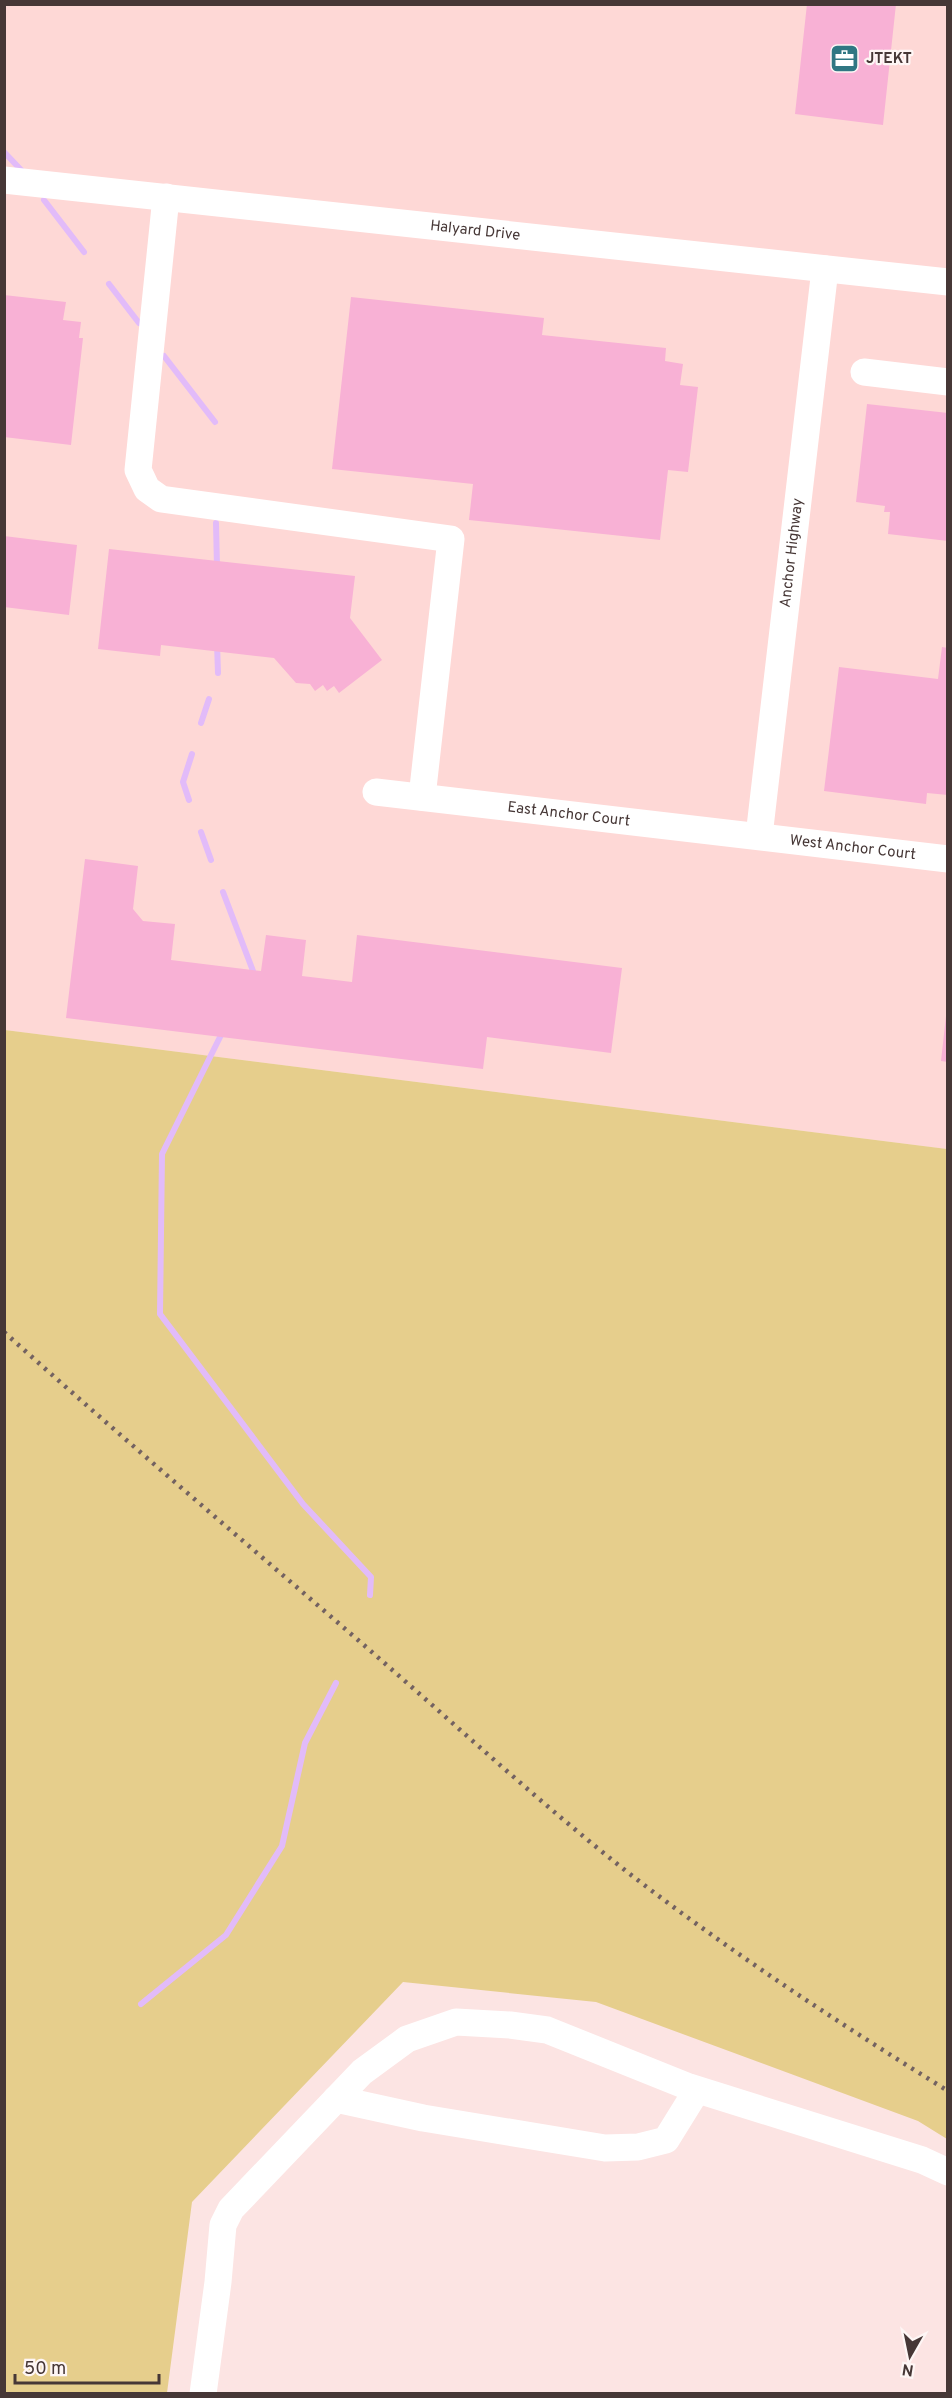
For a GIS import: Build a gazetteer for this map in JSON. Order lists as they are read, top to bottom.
{
  "streets": {
    "street": [
      "Halyard Drive",
      "Anchor Highway",
      "East Anchor Court",
      "West Anchor Court"
    ]
  },
  "crossings": [
    ["Halyard Drive", "Anchor Highway"],
    ["Anchor Highway", "East Anchor Court"],
    ["Anchor Highway", "West Anchor Court"],
    ["East Anchor Court", "West Anchor Court"]
  ],
  "places": {
    "office": ["JTEKT"]
  },
  "scale_bar": "50 m",
  "north": "bottom"
}
